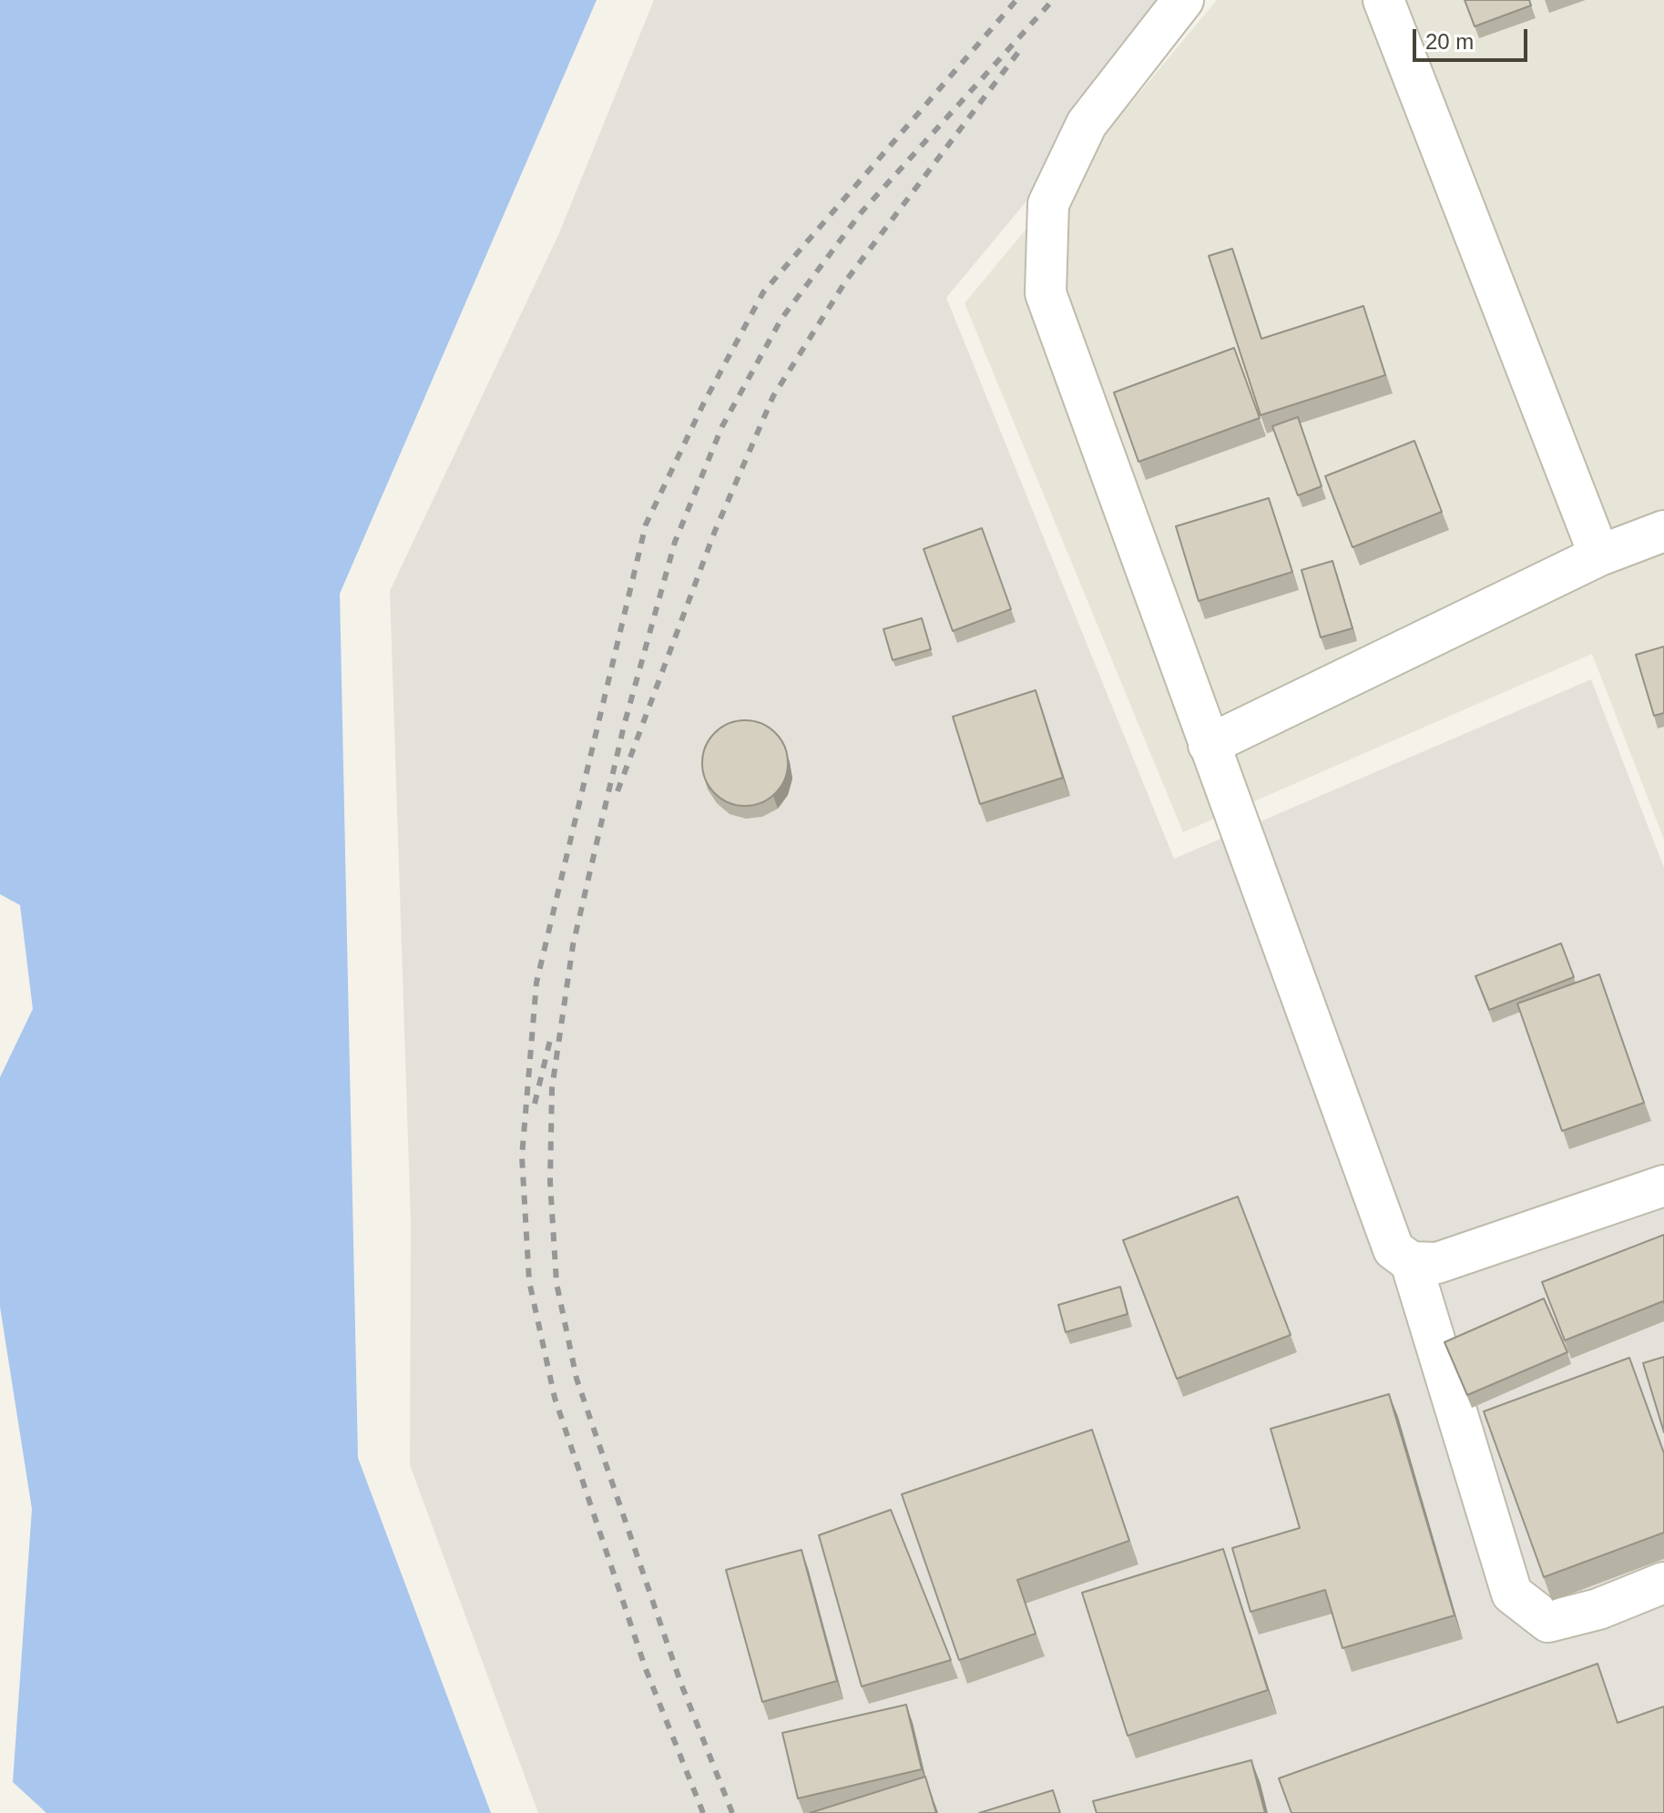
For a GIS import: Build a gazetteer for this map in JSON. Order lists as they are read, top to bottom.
{
  "scale_bar": "20 m"
}
